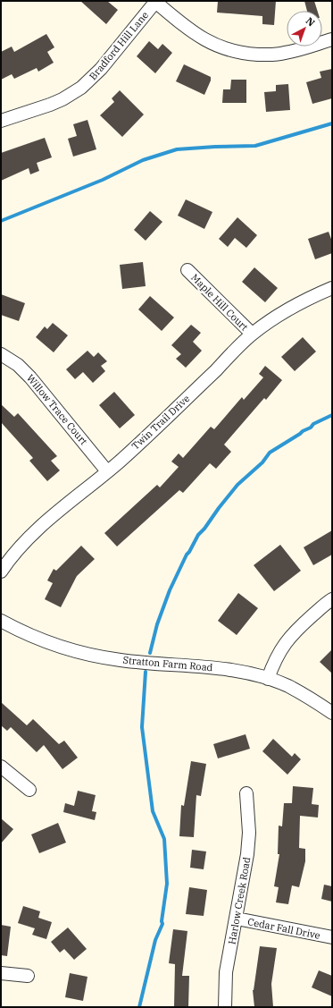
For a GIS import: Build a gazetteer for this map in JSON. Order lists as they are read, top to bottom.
{
  "streets": {
    "street": [
      "Bradford Hill Lane",
      "Maple Hill Court",
      "Willow Trace Court",
      "Twin Trail Drive",
      "Stratton Farm Road",
      "Harlow Creek Road",
      "Cedar Fall Drive"
    ]
  },
  "crossings": [
    ["Maple Hill Court", "Twin Trail Drive"],
    ["Willow Trace Court", "Twin Trail Drive"],
    ["Harlow Creek Road", "Cedar Fall Drive"]
  ],
  "north": "top right"
}
